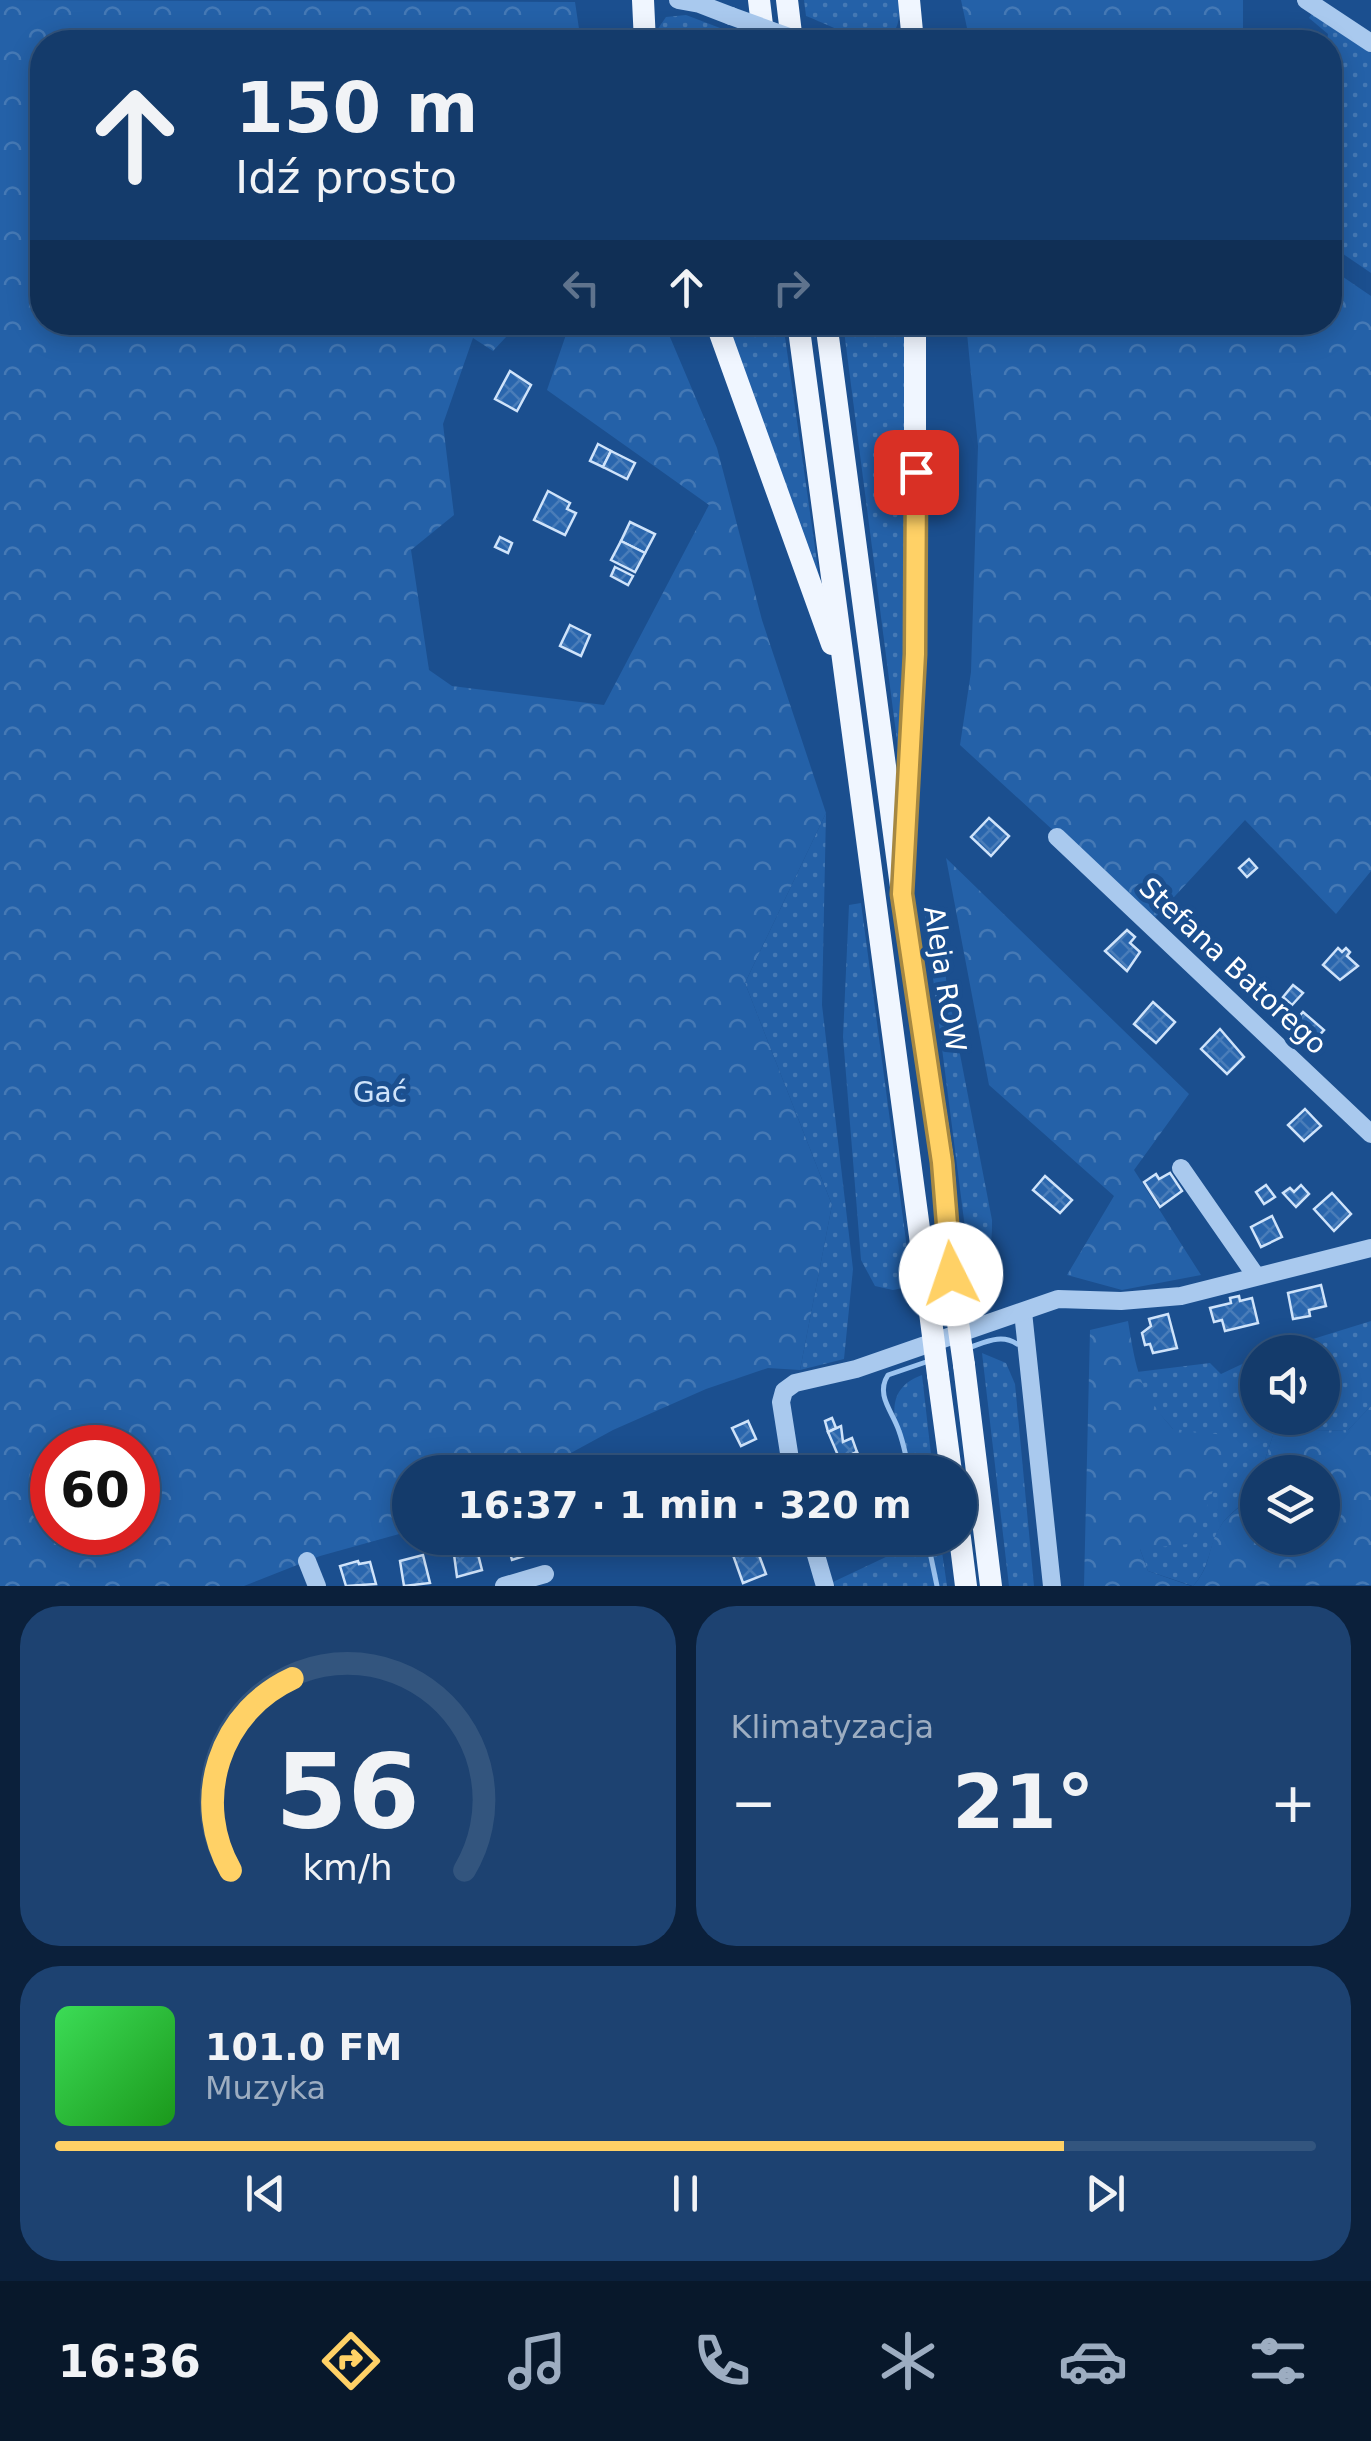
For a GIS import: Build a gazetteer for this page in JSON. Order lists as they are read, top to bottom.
{
  "streets": {
    "main road": ["Aleja ROW"],
    "street": ["Stefana Batorego"]
  },
  "parks": ["Gać"],
  "page": {
    "turn": ["150 m", "Idź prosto"],
    "limit": "60",
    "trip": "16:37 · 1 min · 320 m",
    "tile": "Klimatyzacja",
    "heat": ["−", "21°", "+"],
    "song": ["101.0 FM", "Muzyka"],
    "tabs": "16:36",
    "gauge": ["56", "km/h"]
  }
}
